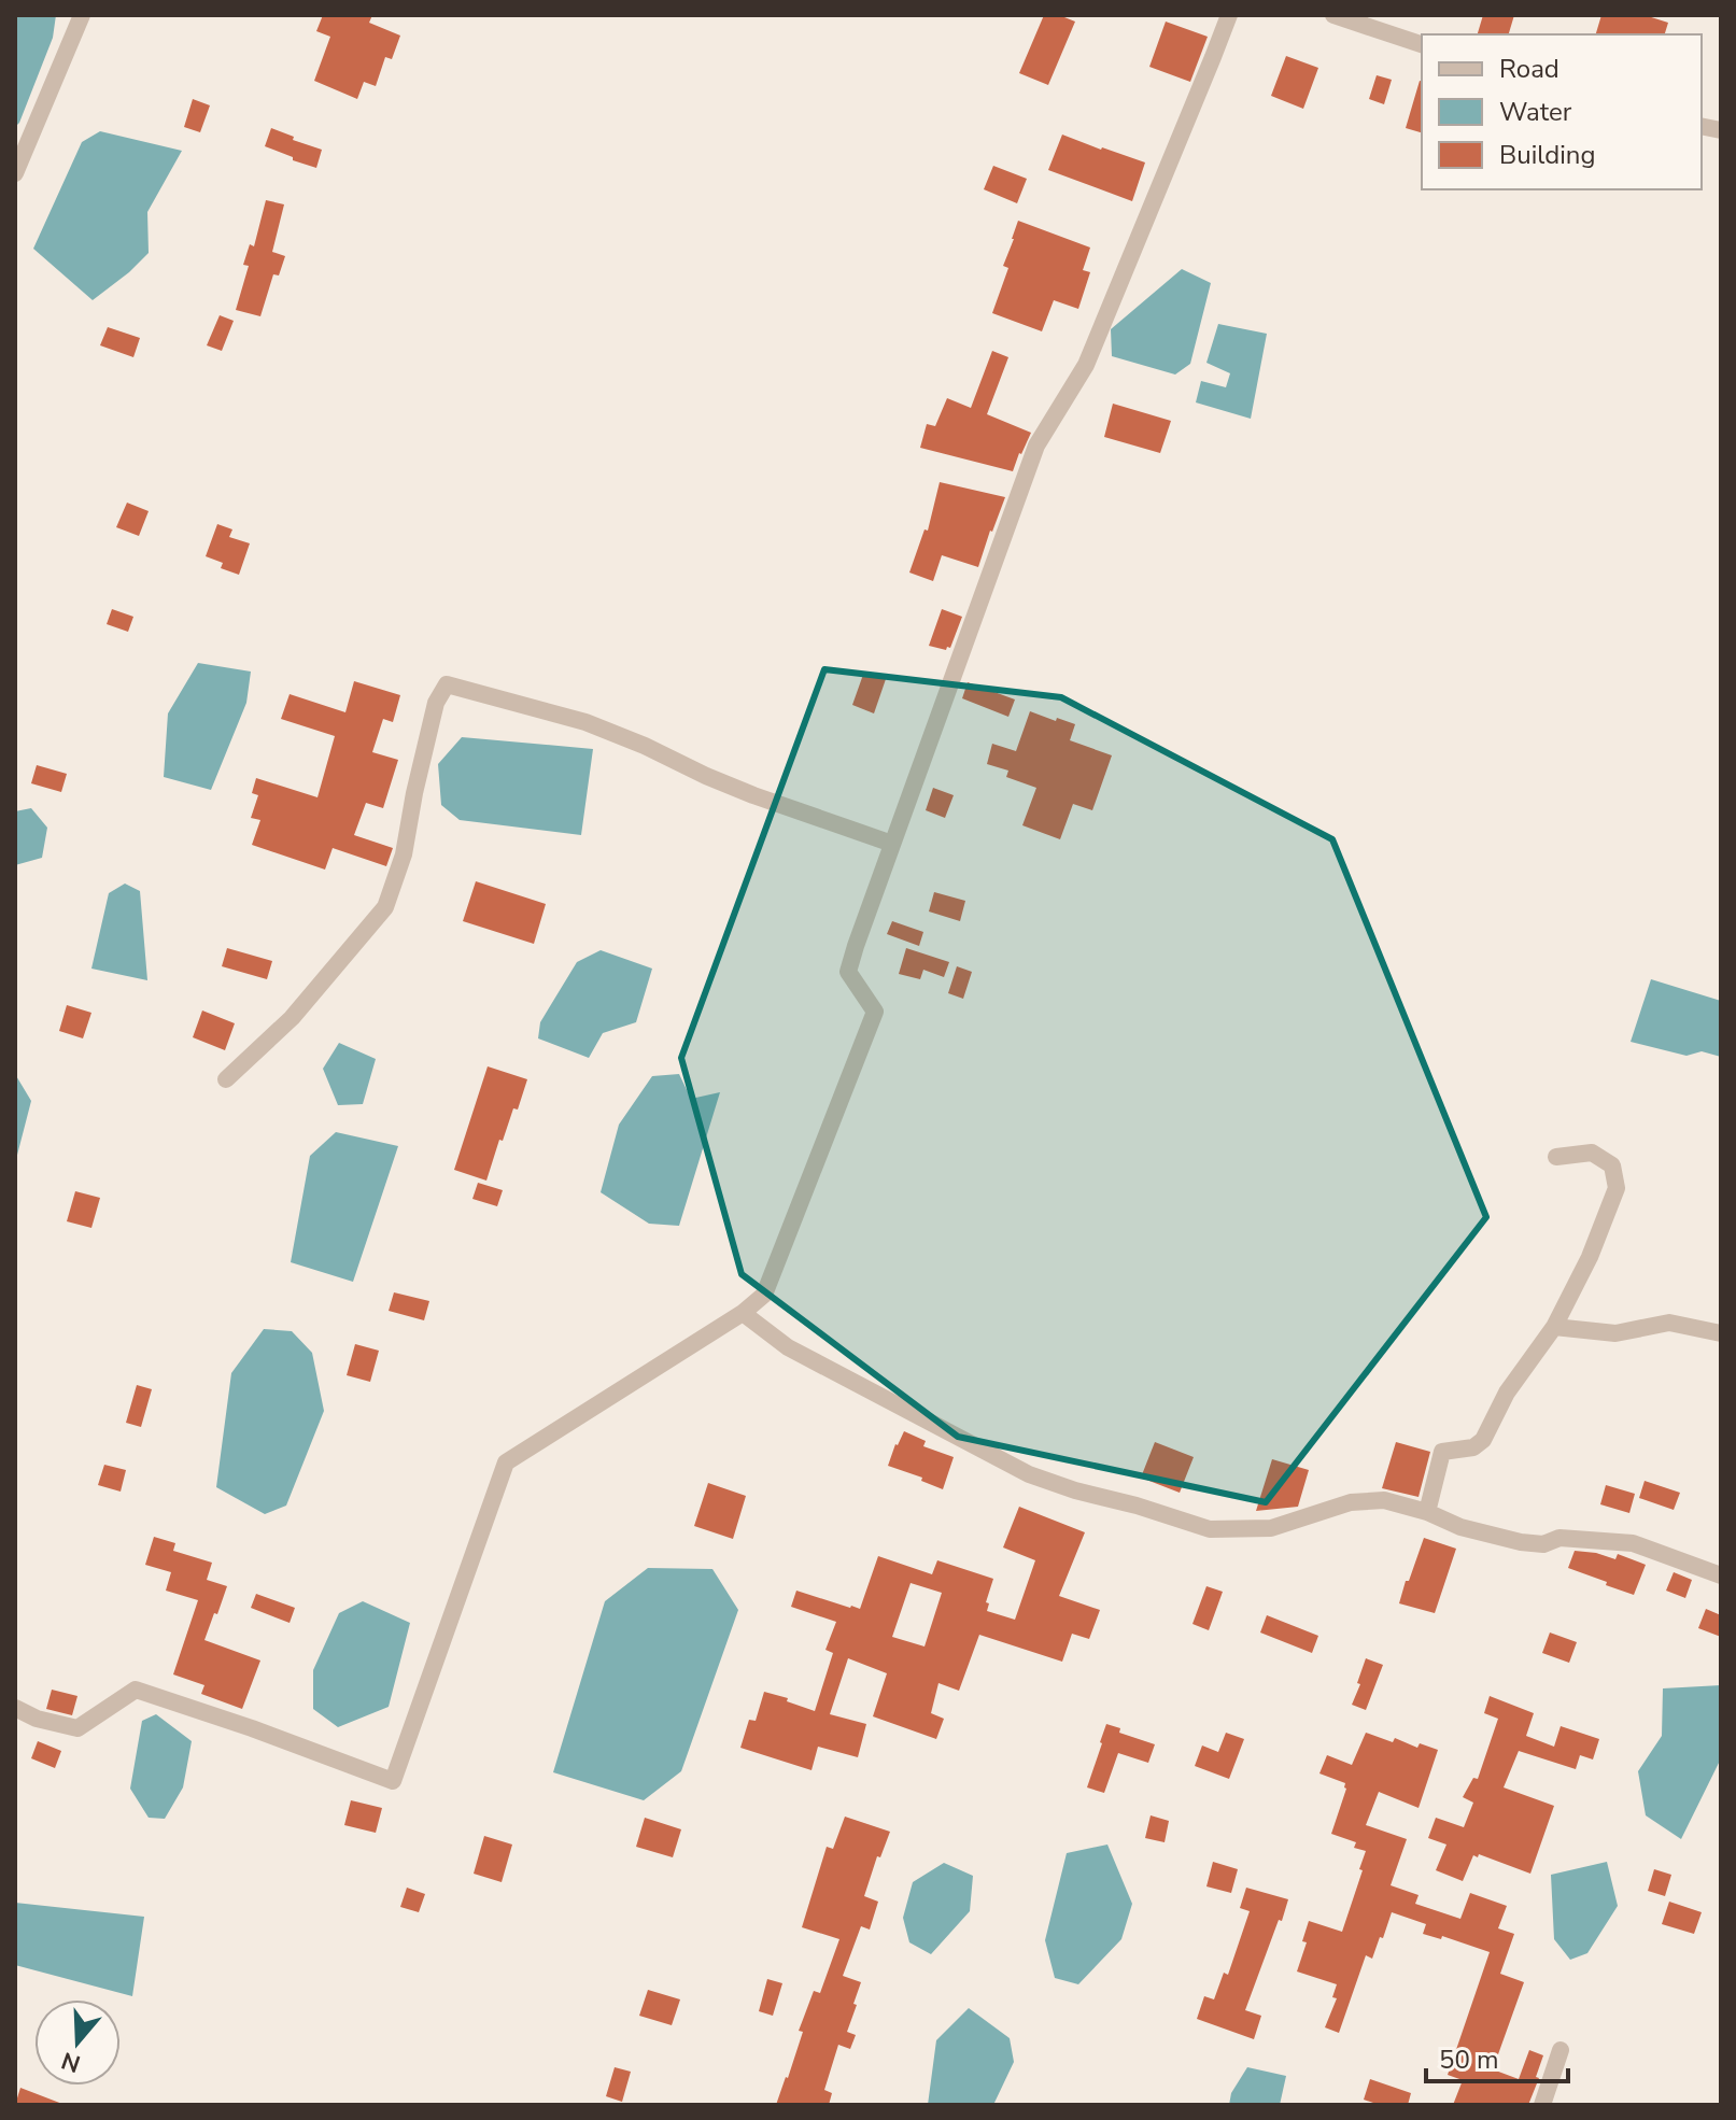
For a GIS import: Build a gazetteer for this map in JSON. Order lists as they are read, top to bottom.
{
  "legend": ["Road", "Water", "Building"],
  "scale_bar": "50 m",
  "north": "bottom"
}
